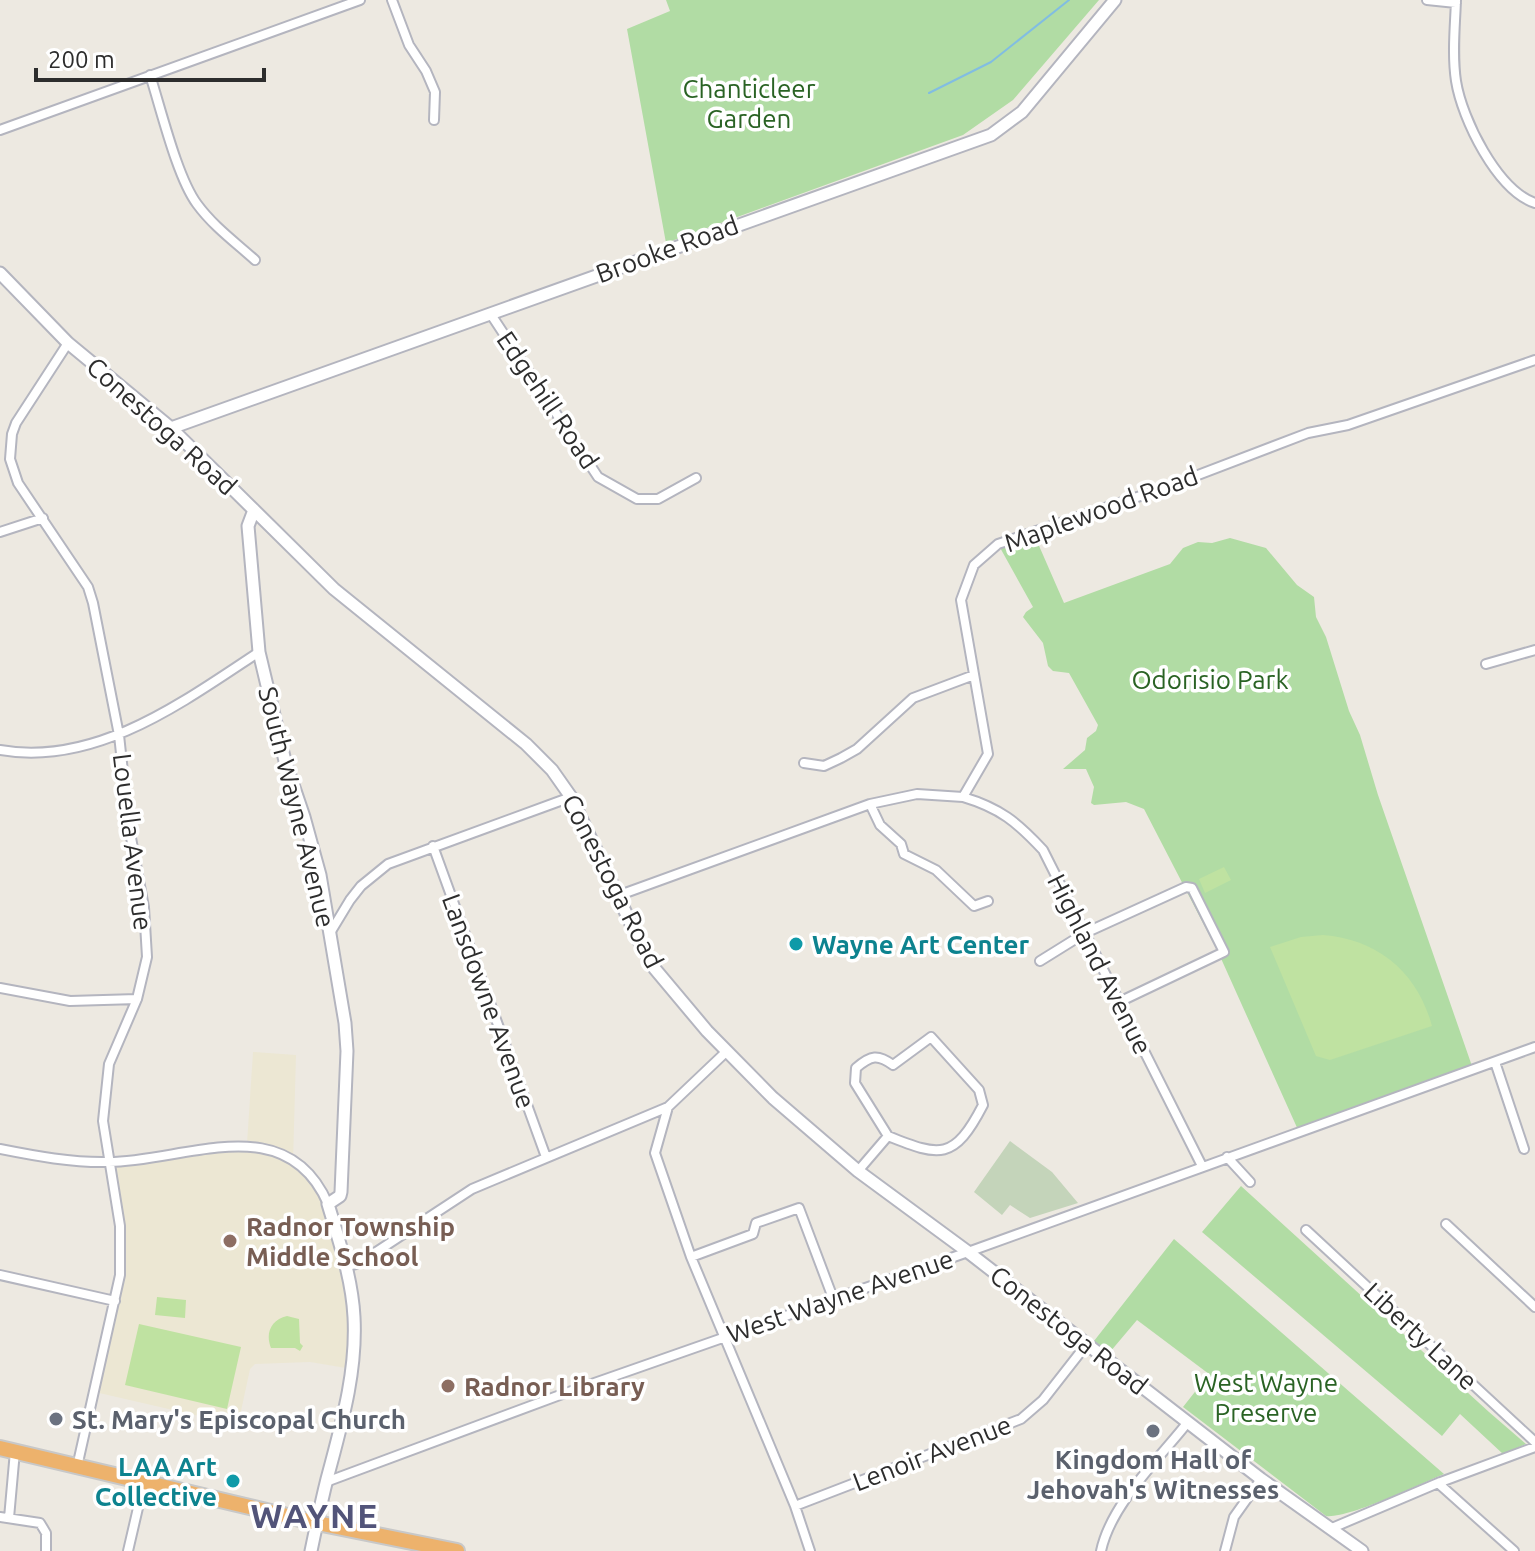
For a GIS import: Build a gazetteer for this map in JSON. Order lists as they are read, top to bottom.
{
  "streets": {
    "main road": ["Brooke Road", "Conestoga Road", "South Wayne Avenue"],
    "street": [
      "Edgehill Road",
      "Maplewood Road",
      "Louella Avenue",
      "Highland Avenue",
      "Lansdowne Avenue",
      "West Wayne Avenue",
      "Liberty Lane",
      "Lenoir Avenue"
    ]
  },
  "crossings": [
    ["Brooke Road", "Edgehill Road"],
    ["Brooke Road", "Conestoga Road"],
    ["Conestoga Road", "South Wayne Avenue"],
    ["Conestoga Road", "Louella Avenue"],
    ["Conestoga Road", "West Wayne Avenue"],
    ["Conestoga Road", "Lenoir Avenue"],
    ["Maplewood Road", "Highland Avenue"],
    ["Highland Avenue", "West Wayne Avenue"]
  ],
  "districts": ["WAYNE"],
  "parks": ["Chanticleer Garden", "Odorisio Park", "West Wayne Preserve"],
  "places": [
    "Wayne Art Center",
    "Radnor Township Middle School",
    "Radnor Library",
    "St. Mary's Episcopal Church",
    "Kingdom Hall of Jehovah's Witnesses",
    "LAA Art Collective"
  ],
  "scale_bar": "200 m"
}
